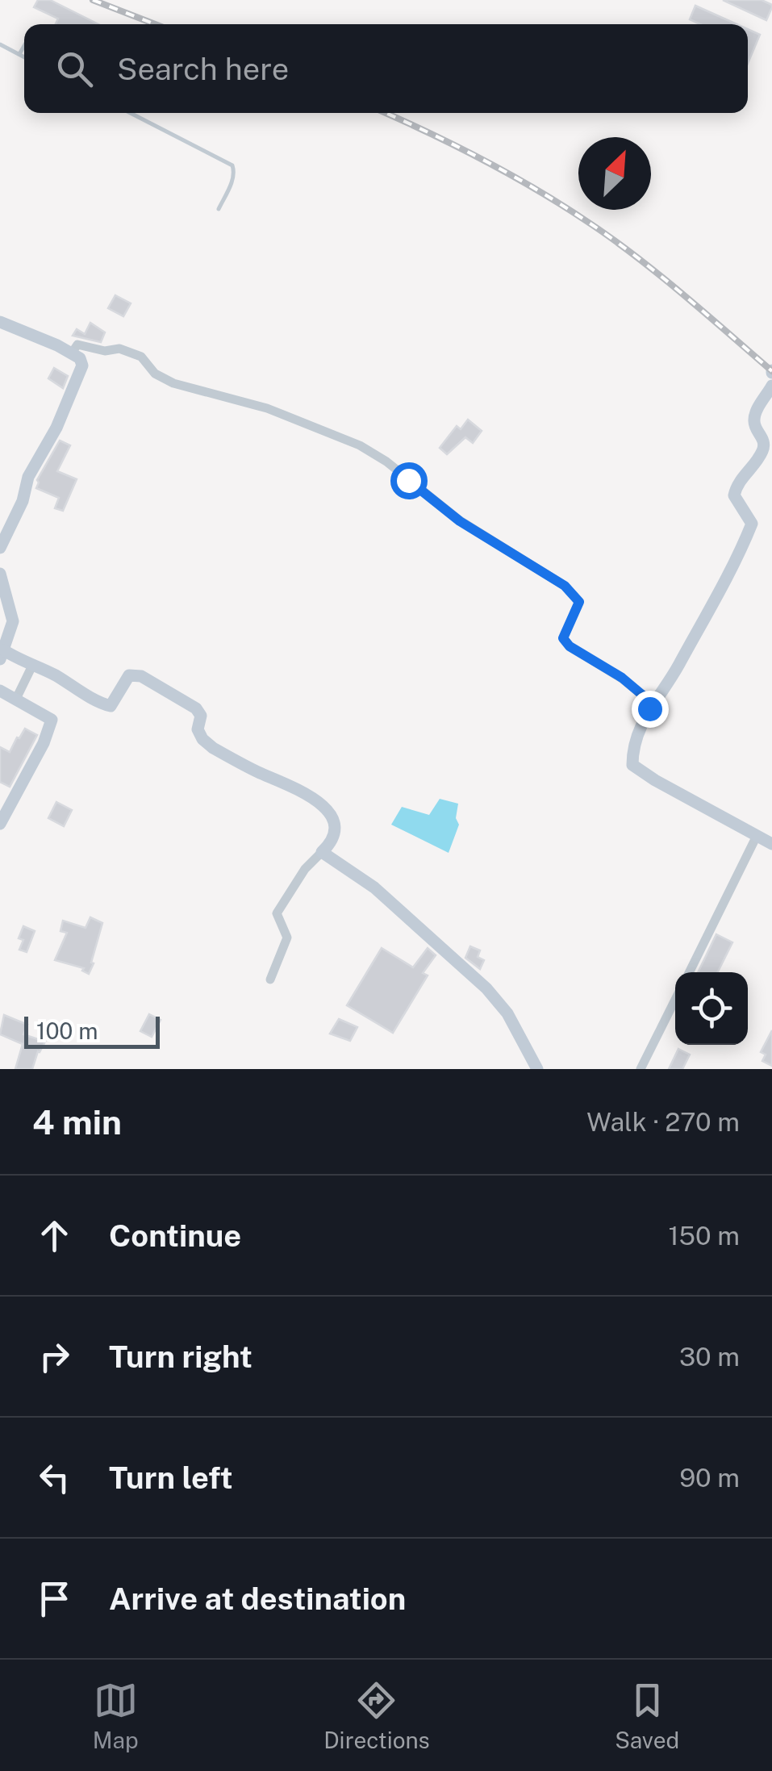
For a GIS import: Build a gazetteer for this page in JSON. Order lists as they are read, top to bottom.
{
  "scale_bar": "100 m",
  "north": "top right",
  "page": {
    "search": "Search here",
    "scale": "100 m",
    "heading": ["4 min", "Walk · 270 m"],
    "list": [
      ["Continue", "150 m"],
      ["Turn right", "30 m"],
      ["Turn left", "90 m"],
      "Arrive at destination"
    ],
    "nav": ["Map", "Directions", "Saved"]
  }
}
